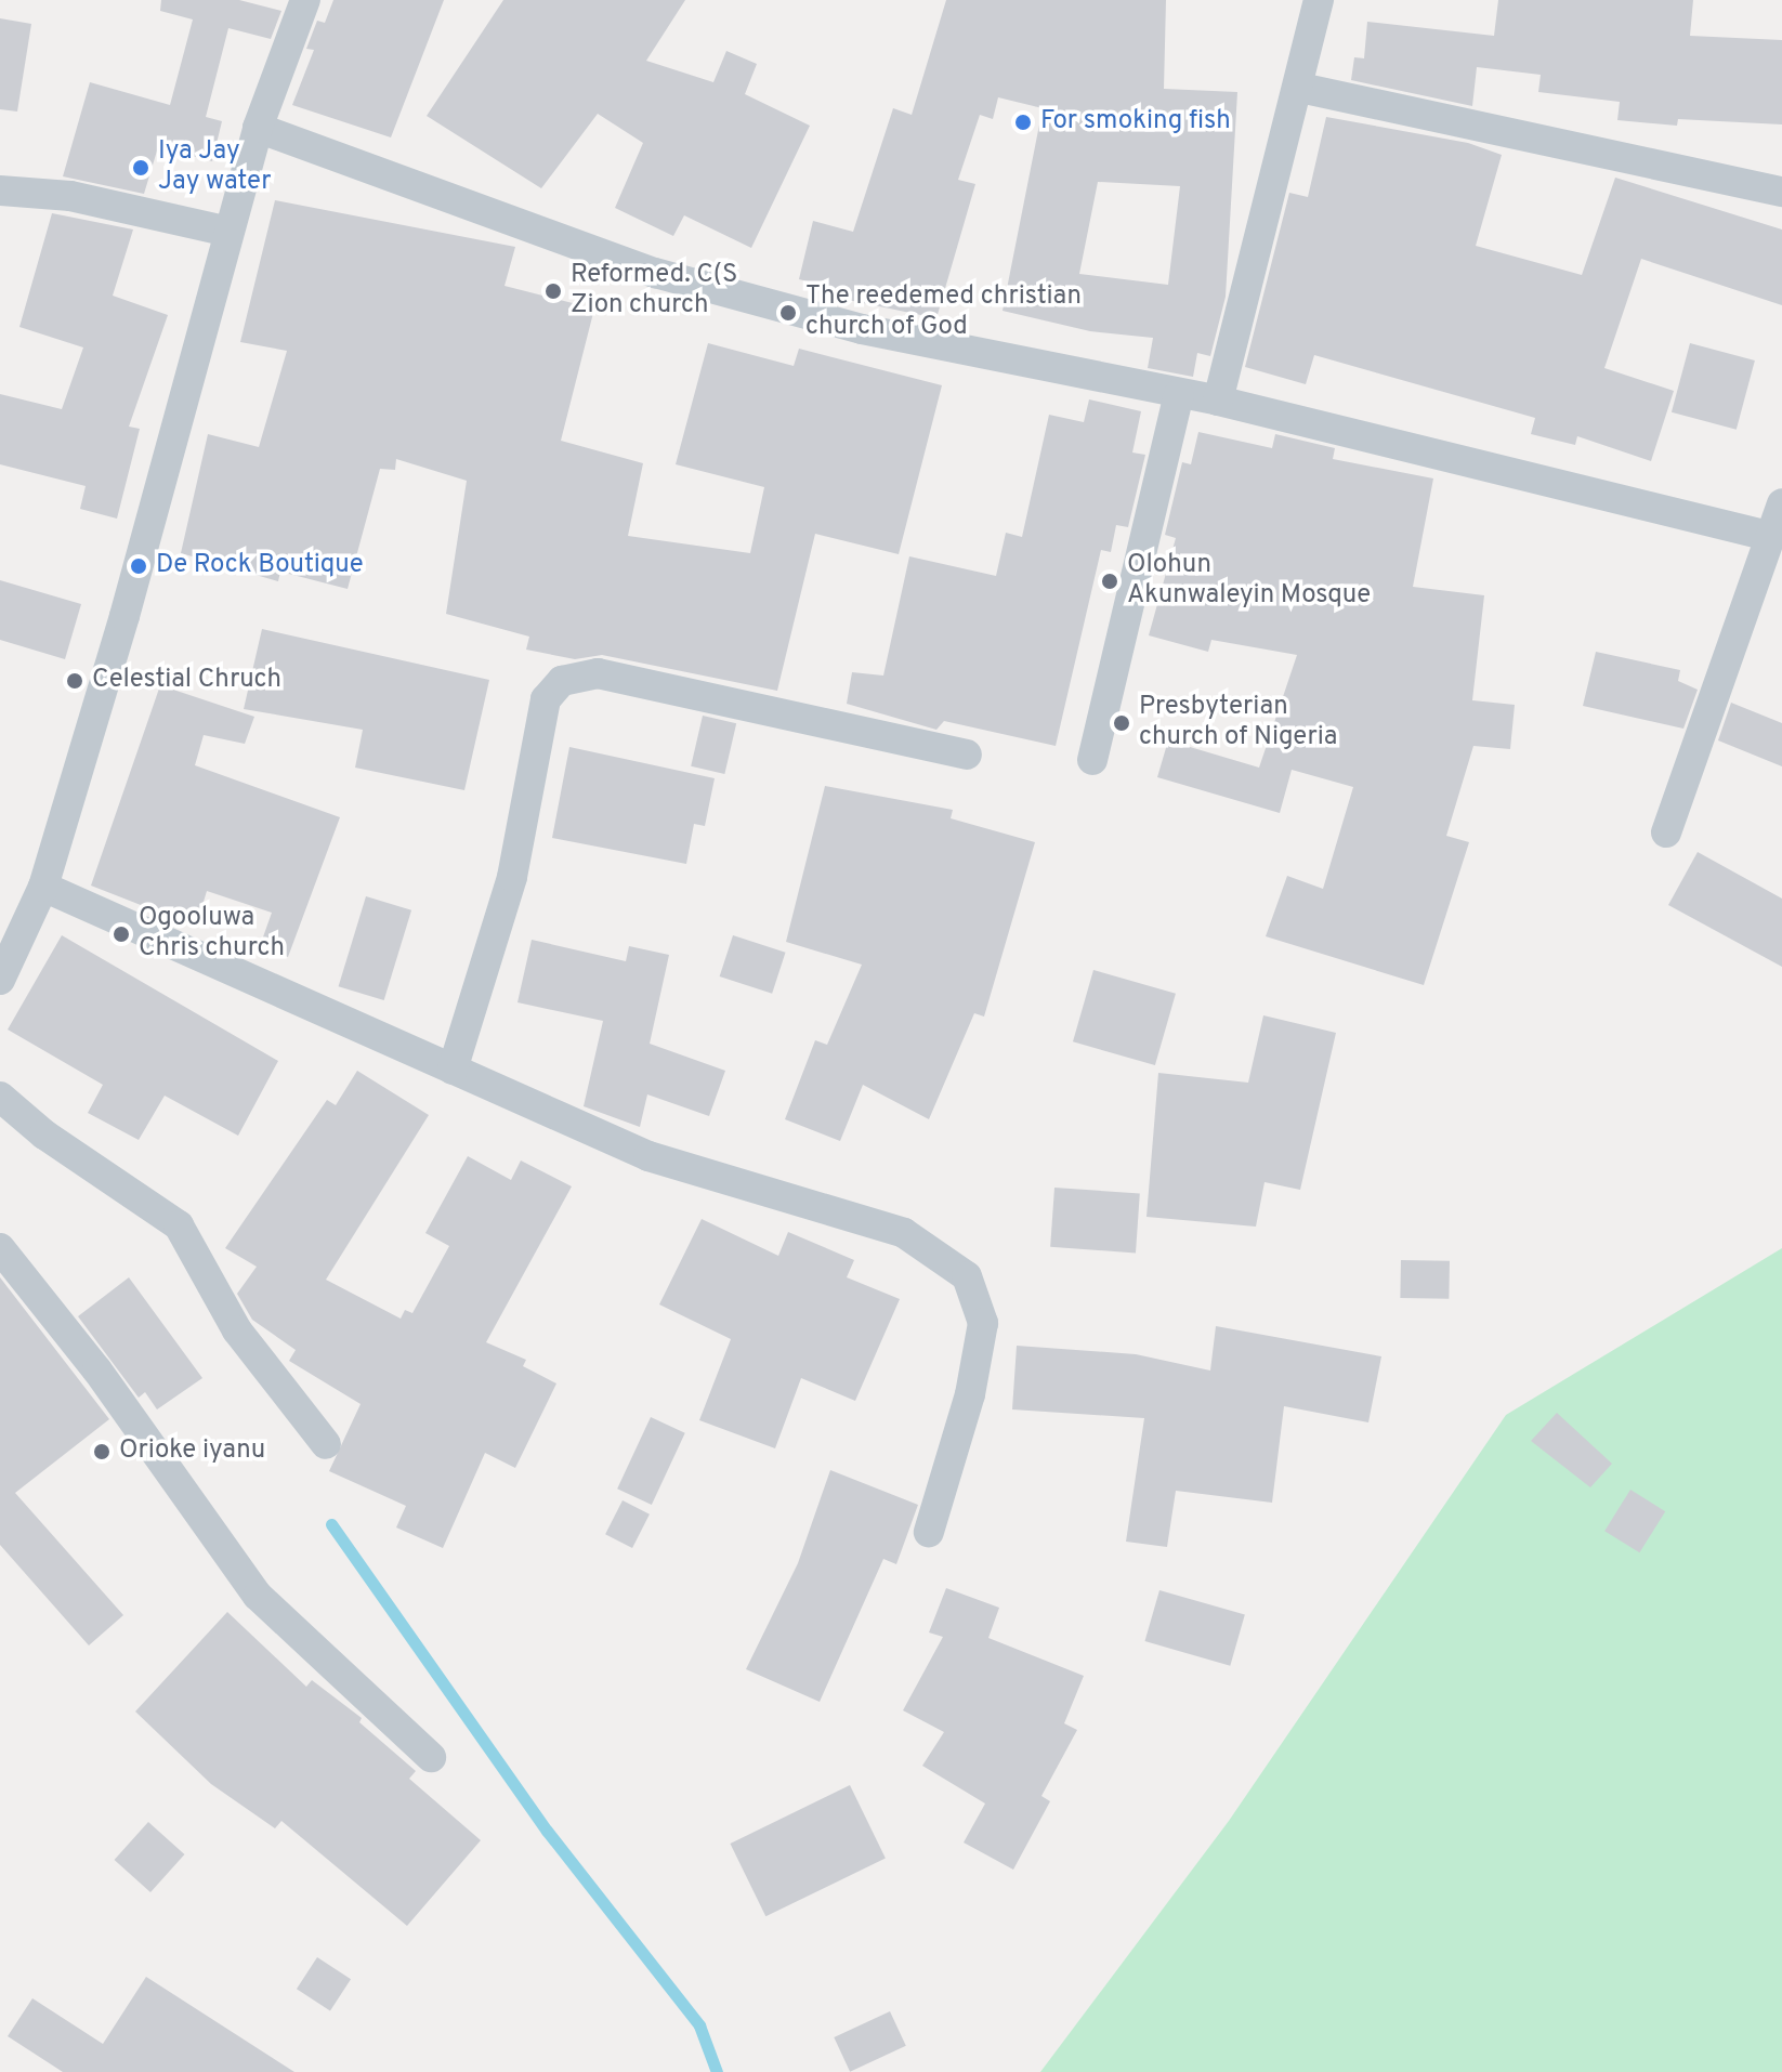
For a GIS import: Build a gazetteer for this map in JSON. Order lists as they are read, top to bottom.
{
  "places": [
    "For smoking fish",
    "Iya Jay Jay water",
    "Reformed. C(S Zion church",
    "The reedemed christian church of God",
    "De Rock Boutique",
    "Olohun Akunwaleyin Mosque",
    "Celestial Chruch",
    "Presbyterian church of Nigeria",
    "Ogooluwa Chris church",
    "Orioke iyanu"
  ]
}
